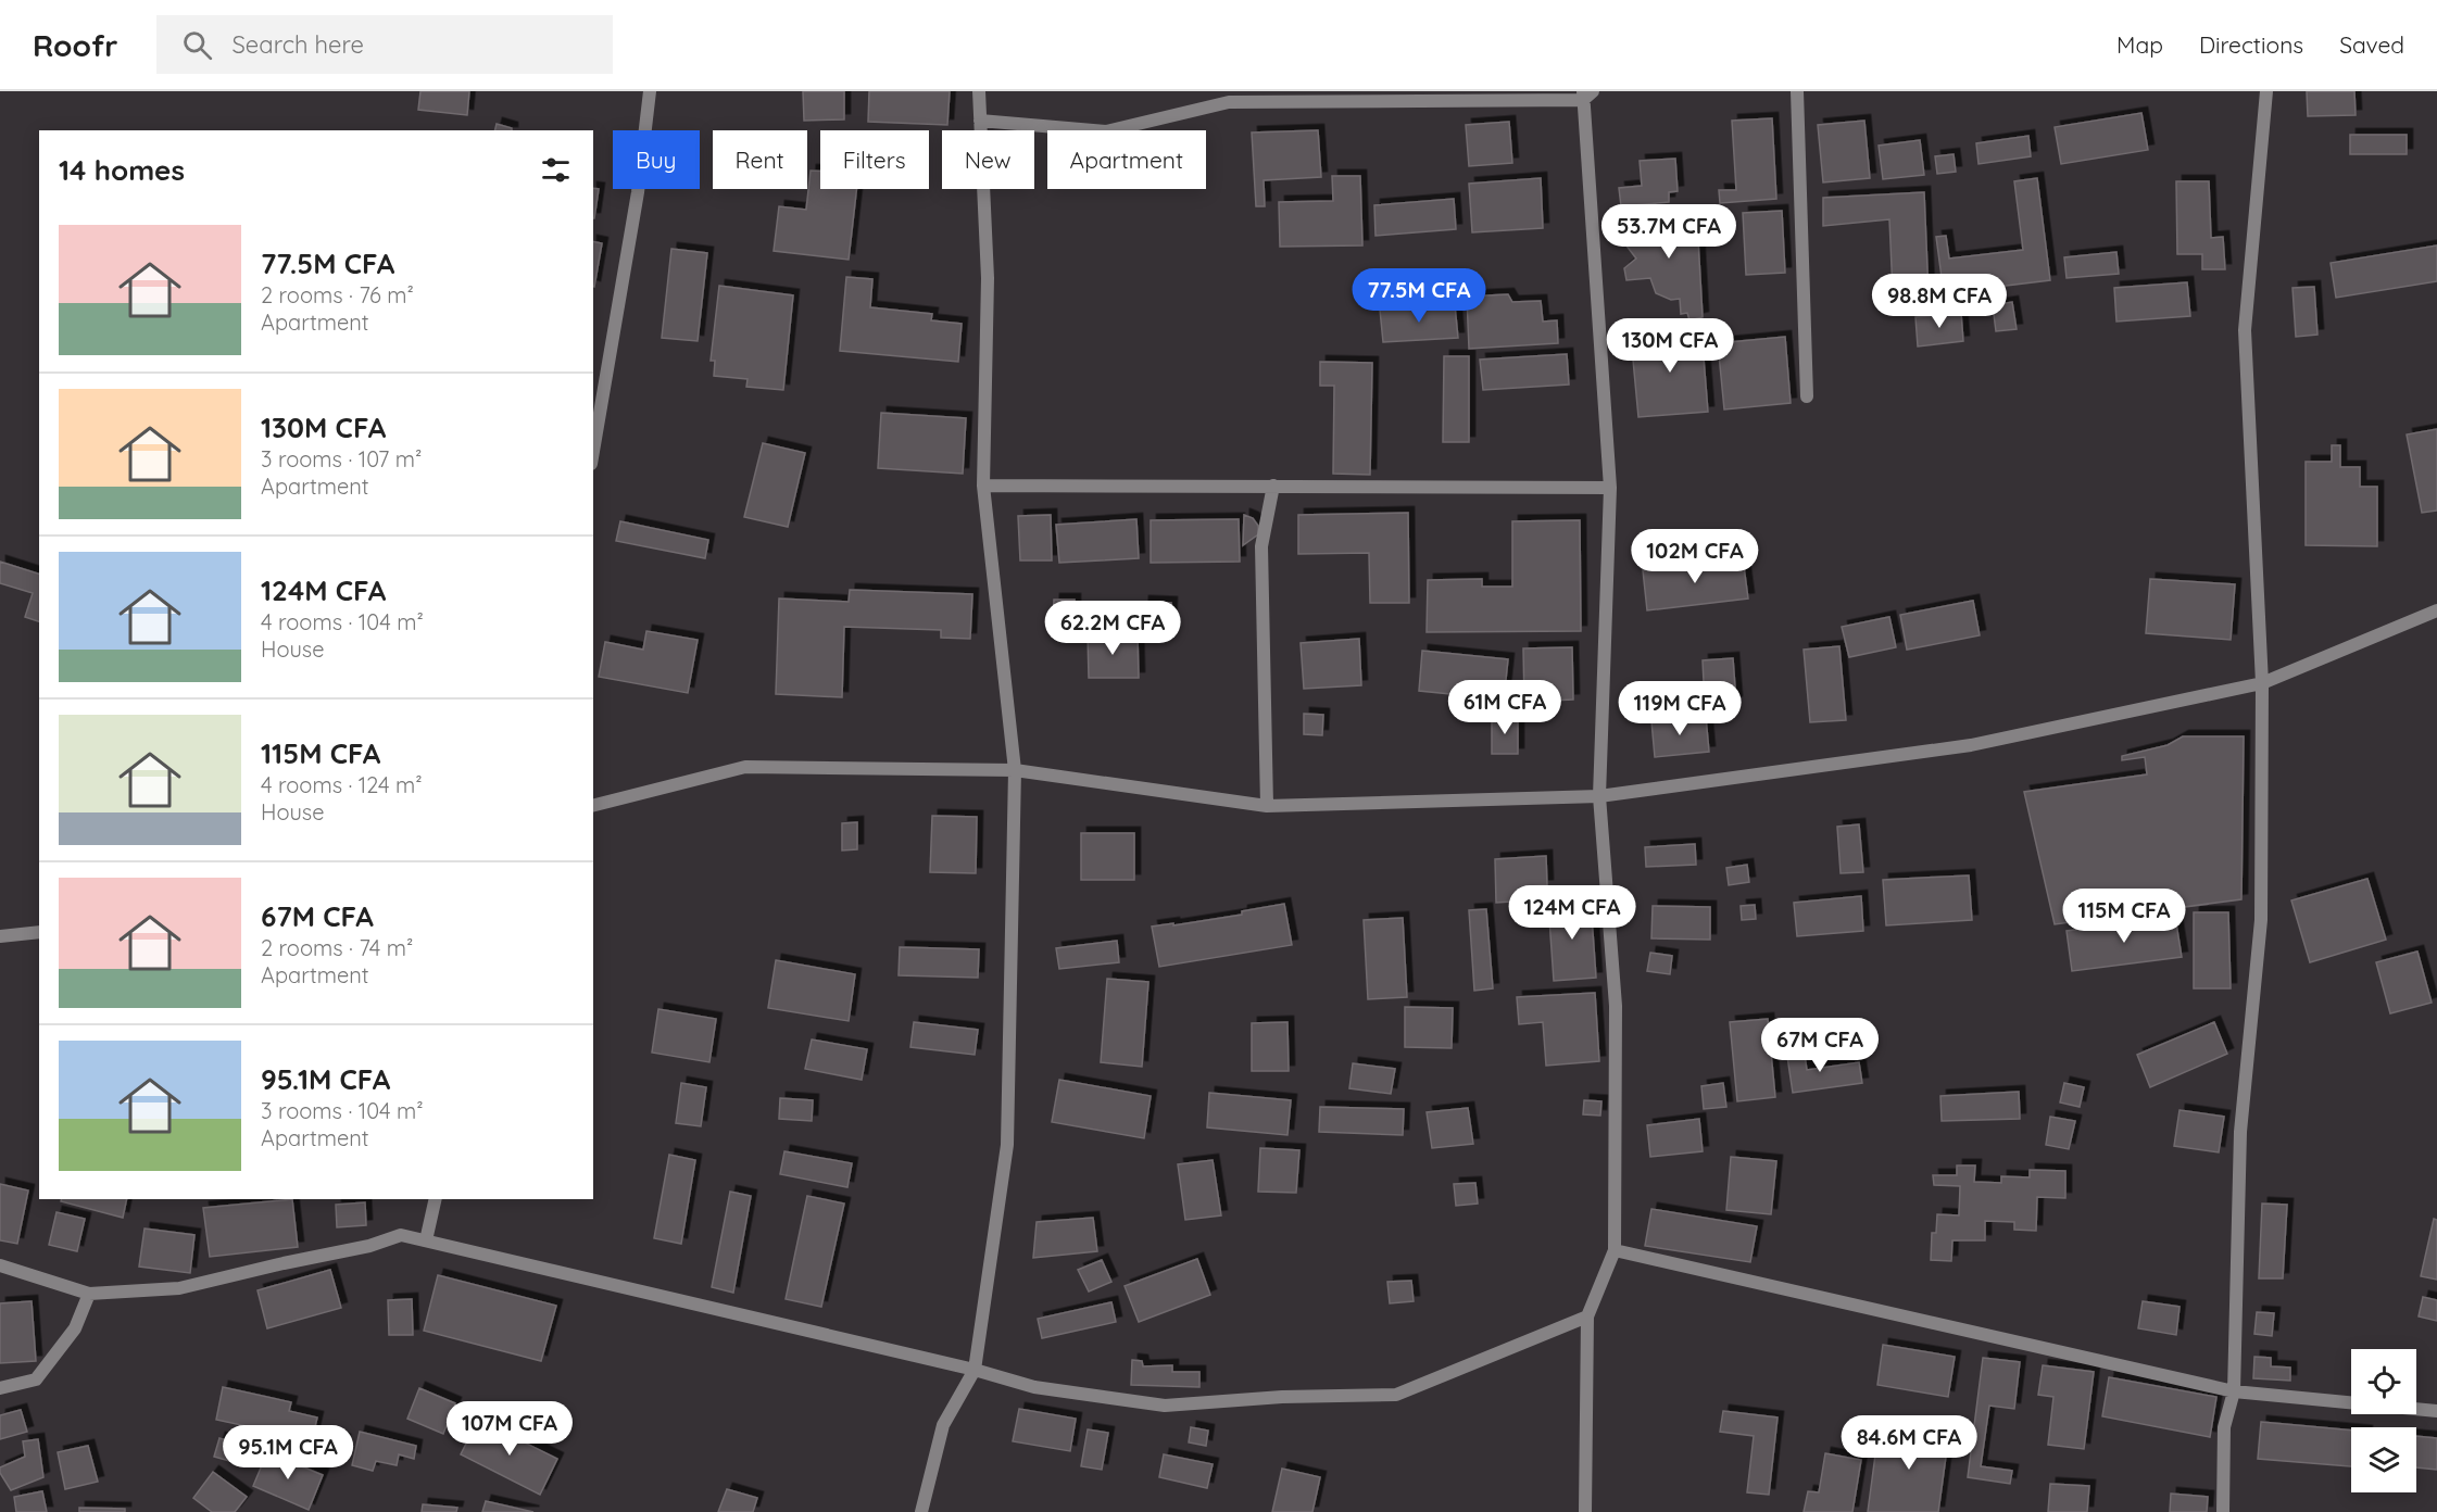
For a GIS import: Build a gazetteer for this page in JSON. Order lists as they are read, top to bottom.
{
  "page": {
    "header": "Roofr",
    "search": "Search here",
    "nav": ["Map", "Directions", "Saved"],
    "chip": [
      "Buy",
      "Rent",
      "Filters",
      "New",
      "Apartment"
    ],
    "heading": "14 homes",
    "price": [
      "53.7M CFA",
      "77.5M CFA",
      "98.8M CFA",
      "130M CFA",
      "102M CFA",
      "62.2M CFA",
      "61M CFA",
      "119M CFA",
      "124M CFA",
      "115M CFA",
      "67M CFA",
      "107M CFA",
      "84.6M CFA",
      "95.1M CFA"
    ],
    "list": [
      {
        "name": "77.5M CFA",
        "note": "2 rooms · 76 m² · Apartment"
      },
      {
        "name": "130M CFA",
        "note": "3 rooms · 107 m² · Apartment"
      },
      {
        "name": "124M CFA",
        "note": "4 rooms · 104 m² · House"
      },
      {
        "name": "115M CFA",
        "note": "4 rooms · 124 m² · House"
      },
      {
        "name": "67M CFA",
        "note": "2 rooms · 74 m² · Apartment"
      },
      {
        "name": "95.1M CFA",
        "note": "3 rooms · 104 m² · Apartment"
      }
    ]
  }
}
